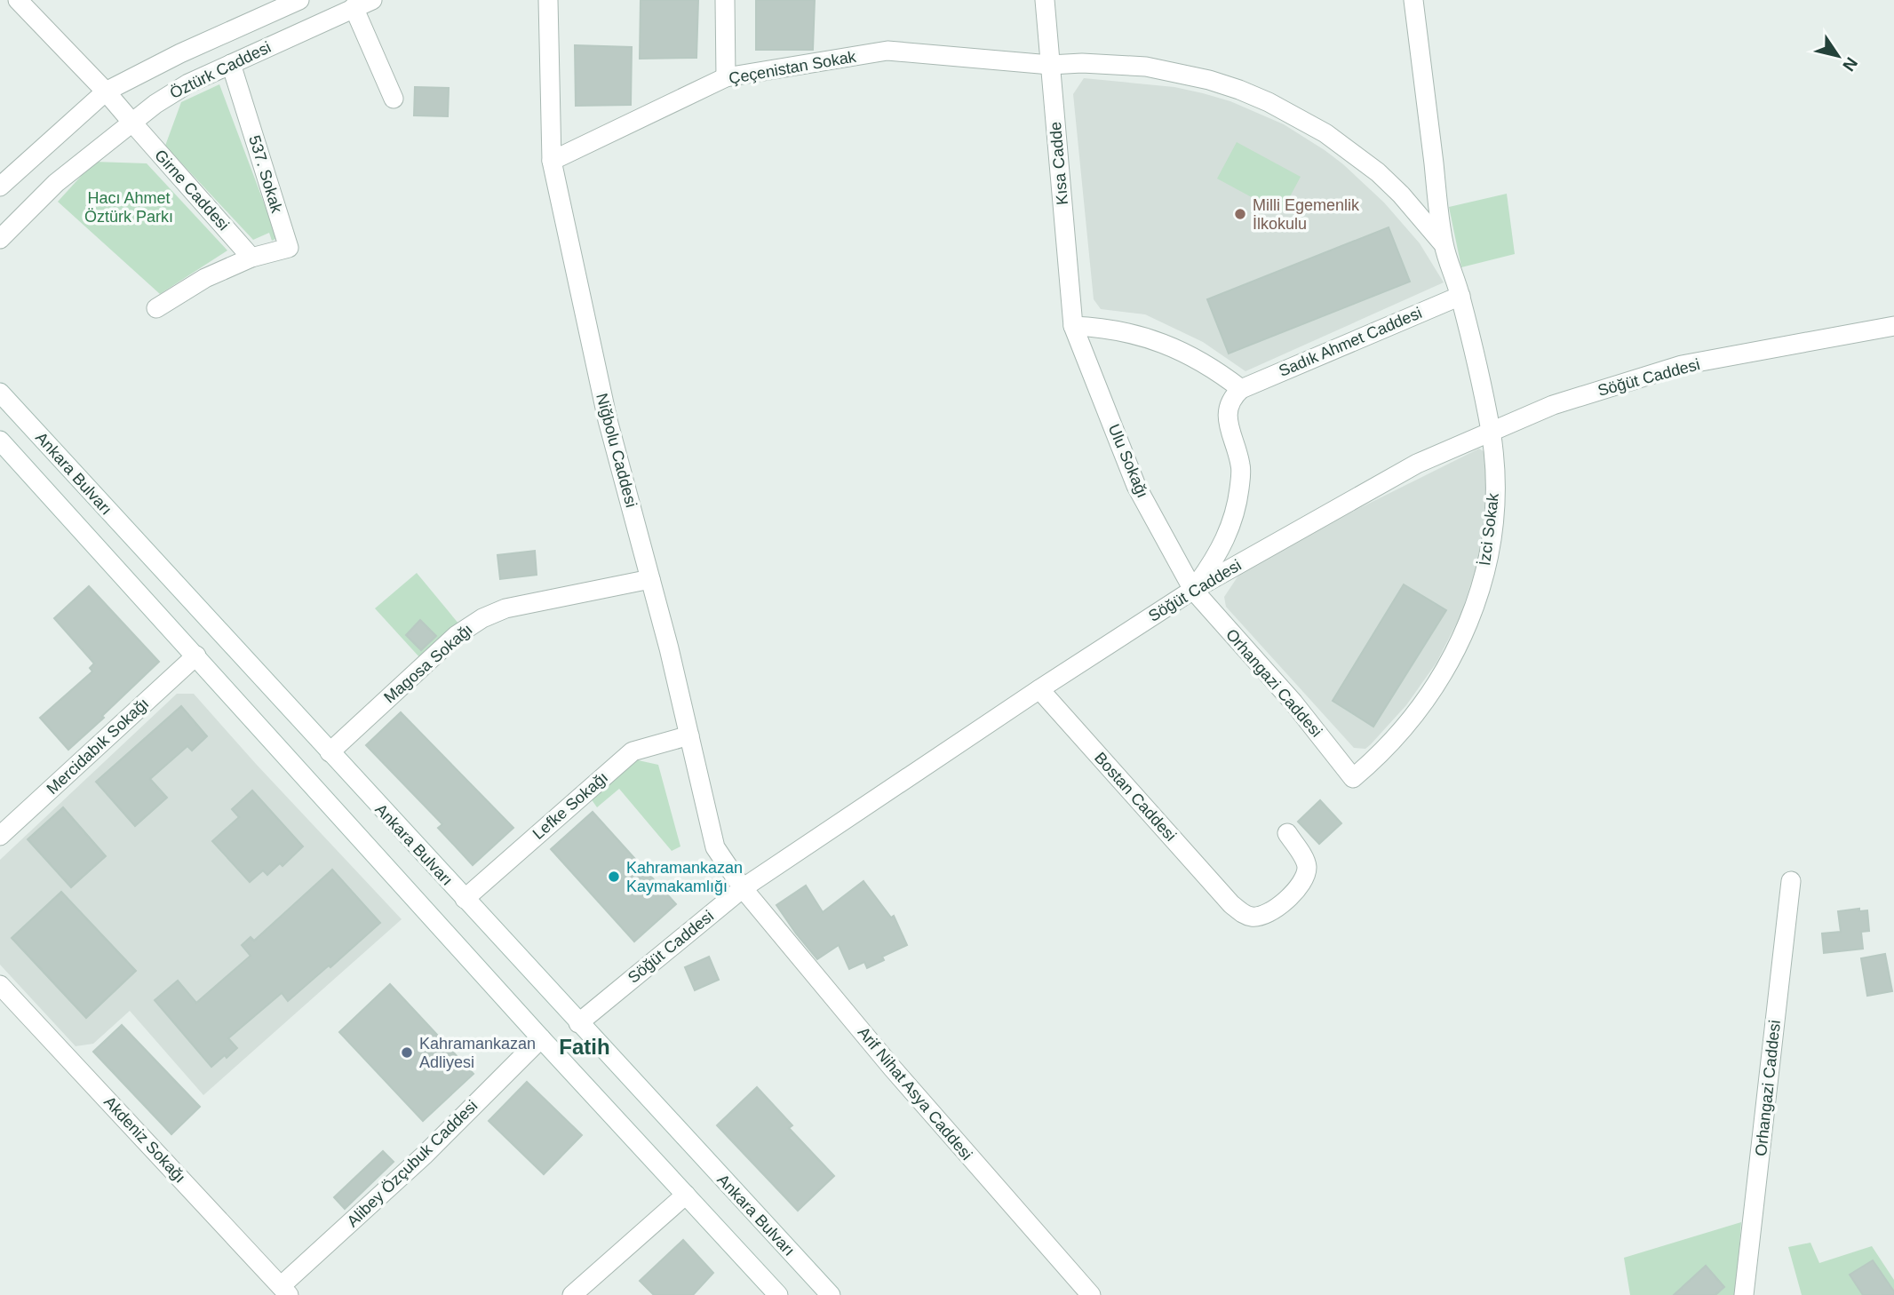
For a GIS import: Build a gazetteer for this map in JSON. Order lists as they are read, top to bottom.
{
  "streets": {
    "street": [
      "Çeçenistan Sokak",
      "Öztürk Caddesi",
      "Kısa Cadde",
      "537. Sokak",
      "Girne Caddesi",
      "Sadık Ahmet Caddesi",
      "Söğüt Caddesi",
      "Niğbolu Caddesi",
      "Ulu Sokağı",
      "Ankara Bulvarı",
      "İzci Sokak",
      "Magosa Sokağı",
      "Orhangazi Caddesi",
      "Mercidabık Sokağı",
      "Bostan Caddesi",
      "Lefke Sokağı",
      "Arif Nihat Asya Caddesi",
      "Akdeniz Sokağı",
      "Alibey Özçubuk Caddesi"
    ]
  },
  "crossings": [
    ["Çeçenistan Sokak", "Kısa Cadde"],
    ["Çeçenistan Sokak", "Niğbolu Caddesi"],
    ["Çeçenistan Sokak", "İzci Sokak"],
    ["Öztürk Caddesi", "537. Sokak"],
    ["Öztürk Caddesi", "Girne Caddesi"],
    ["Kısa Cadde", "Ulu Sokağı"],
    ["537. Sokak", "Girne Caddesi"],
    ["Sadık Ahmet Caddesi", "İzci Sokak"],
    ["Söğüt Caddesi", "Niğbolu Caddesi"],
    ["Söğüt Caddesi", "Ulu Sokağı"],
    ["Söğüt Caddesi", "Ankara Bulvarı"],
    ["Söğüt Caddesi", "İzci Sokak"],
    ["Söğüt Caddesi", "Orhangazi Caddesi"],
    ["Söğüt Caddesi", "Bostan Caddesi"],
    ["Söğüt Caddesi", "Arif Nihat Asya Caddesi"],
    ["Niğbolu Caddesi", "Magosa Sokağı"],
    ["Niğbolu Caddesi", "Lefke Sokağı"],
    ["Niğbolu Caddesi", "Arif Nihat Asya Caddesi"],
    ["Ulu Sokağı", "Orhangazi Caddesi"],
    ["Ankara Bulvarı", "Magosa Sokağı"],
    ["Ankara Bulvarı", "Mercidabık Sokağı"],
    ["Ankara Bulvarı", "Lefke Sokağı"],
    ["Ankara Bulvarı", "Alibey Özçubuk Caddesi"],
    ["İzci Sokak", "Orhangazi Caddesi"],
    ["Akdeniz Sokağı", "Alibey Özçubuk Caddesi"]
  ],
  "districts": ["Fatih"],
  "parks": ["Hacı Ahmet Öztürk Parkı"],
  "places": ["Milli Egemenlik İlkokulu", "Kahramankazan Kaymakamlığı", "Kahramankazan Adliyesi"],
  "north": "bottom right"
}
